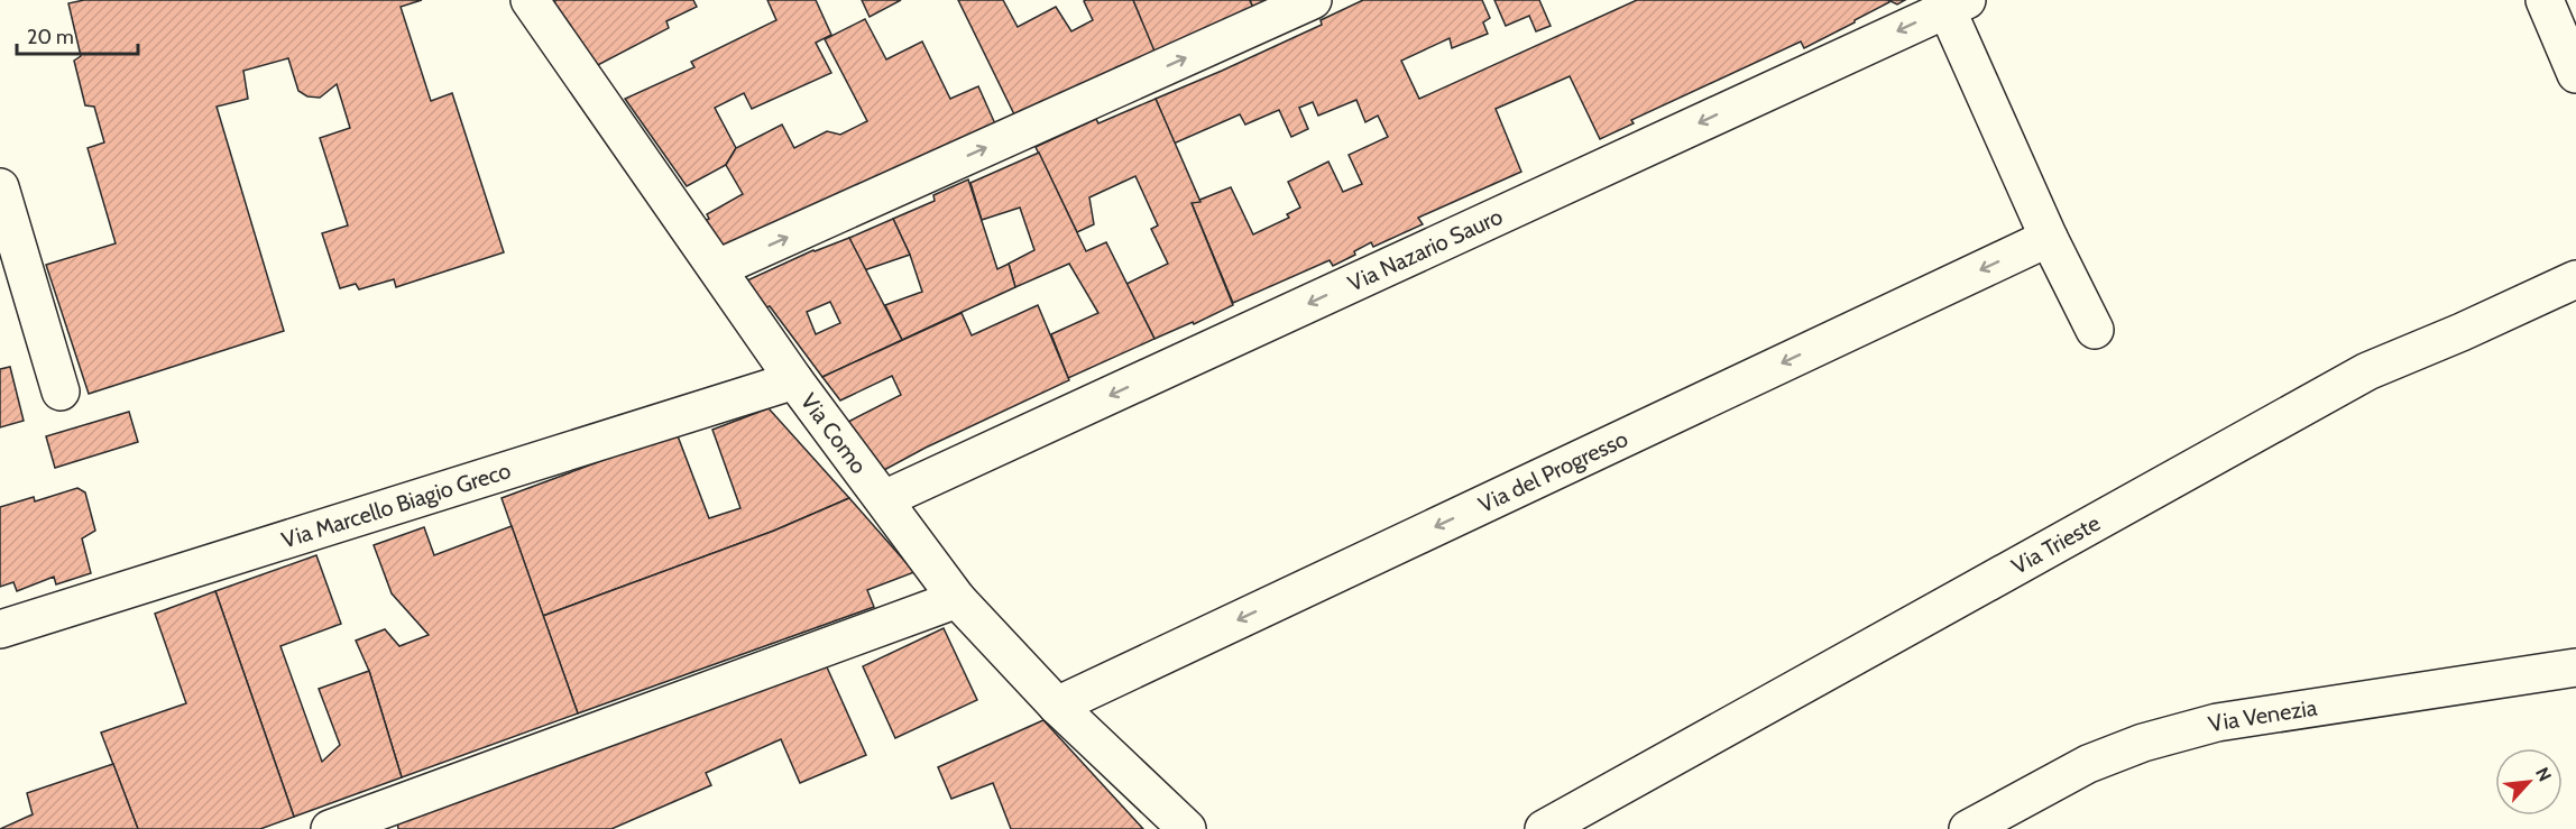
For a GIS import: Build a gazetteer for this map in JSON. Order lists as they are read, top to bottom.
{
  "streets": {
    "street": [
      "Via Nazario Sauro",
      "Via Como",
      "Via del Progresso",
      "Via Marcello Biagio Greco",
      "Via Trieste",
      "Via Venezia"
    ]
  },
  "crossings": [
    ["Via Nazario Sauro", "Via Como"],
    ["Via Como", "Via del Progresso"],
    ["Via Como", "Via Marcello Biagio Greco"]
  ],
  "one_way": ["Via del Progresso"],
  "scale_bar": "20 m",
  "north": "top right"
}
